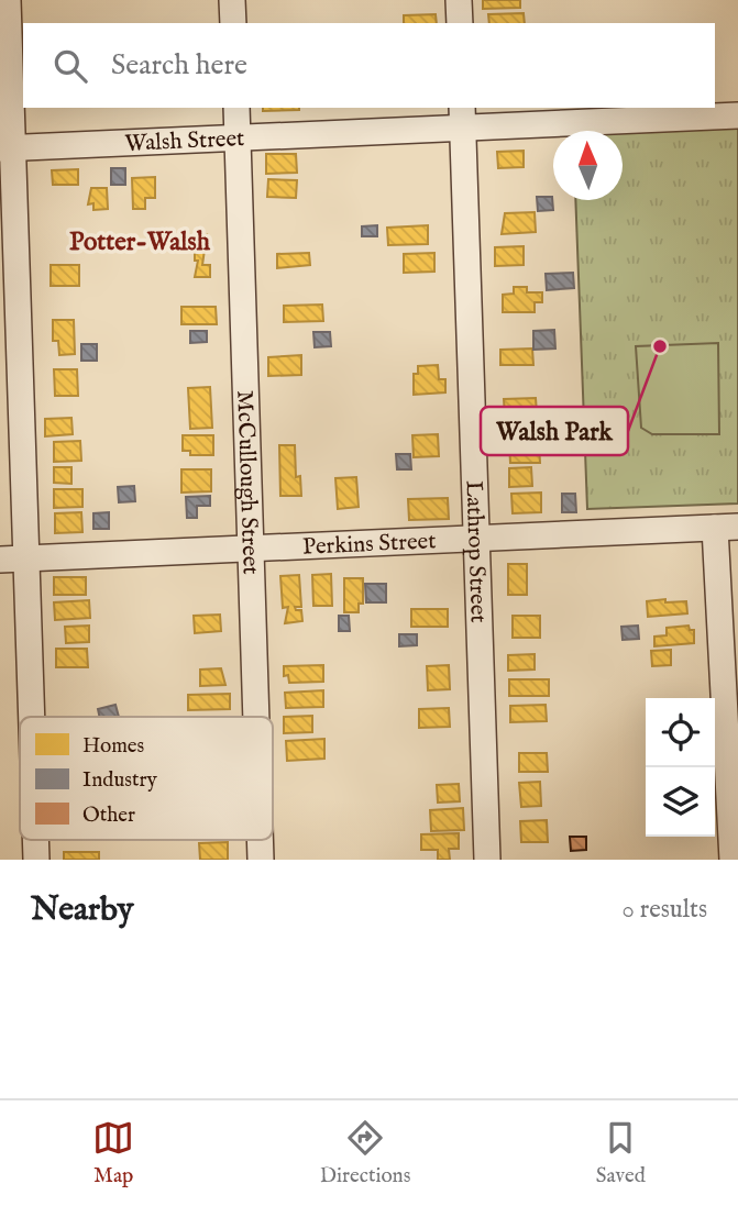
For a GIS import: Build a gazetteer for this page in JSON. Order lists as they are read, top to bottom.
{
  "streets": {
    "street": [
      "Walsh Street",
      "McCullough Street",
      "Perkins Street",
      "Lathrop Street"
    ]
  },
  "crossings": [
    ["Walsh Street", "McCullough Street"],
    ["Walsh Street", "Lathrop Street"],
    ["McCullough Street", "Perkins Street"],
    ["Perkins Street", "Lathrop Street"]
  ],
  "districts": ["Potter-Walsh"],
  "places": ["Walsh Park"],
  "legend": ["Homes", "Industry", "Other"],
  "north": "top",
  "page": {
    "search": "Search here",
    "heading": ["Nearby", "0 results"],
    "nav": ["Map", "Directions", "Saved"]
  }
}
